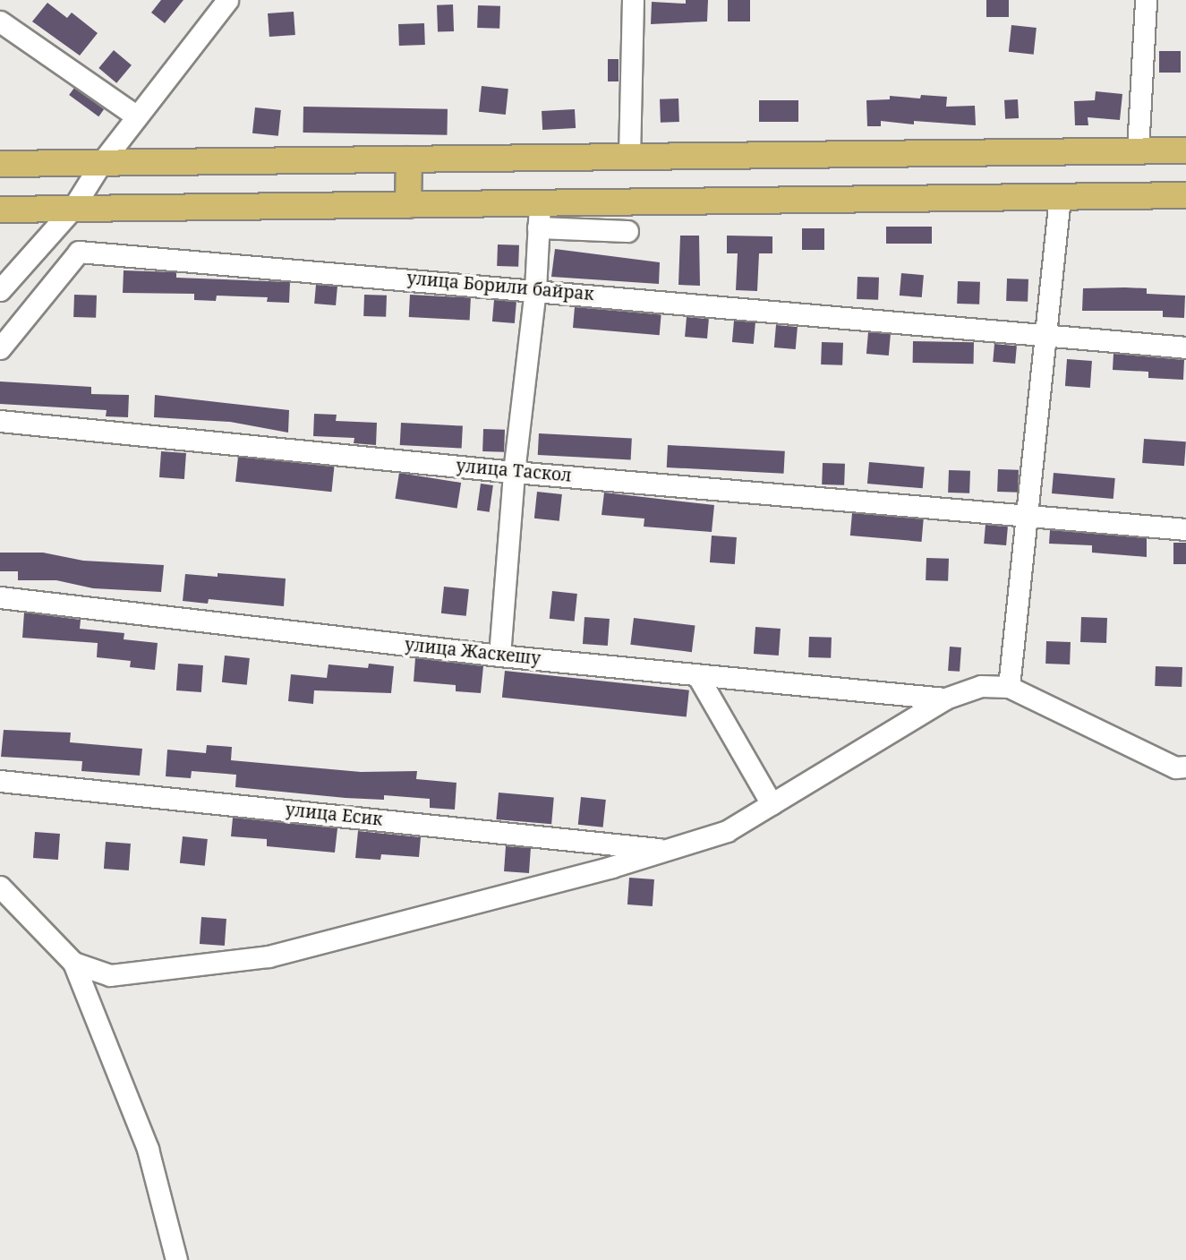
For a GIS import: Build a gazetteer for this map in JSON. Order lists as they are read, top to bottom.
{
  "streets": {
    "street": [
      "улица Борили байрак",
      "улица Таскол",
      "улица Жаскешу",
      "улица Есик"
    ]
  }
}
